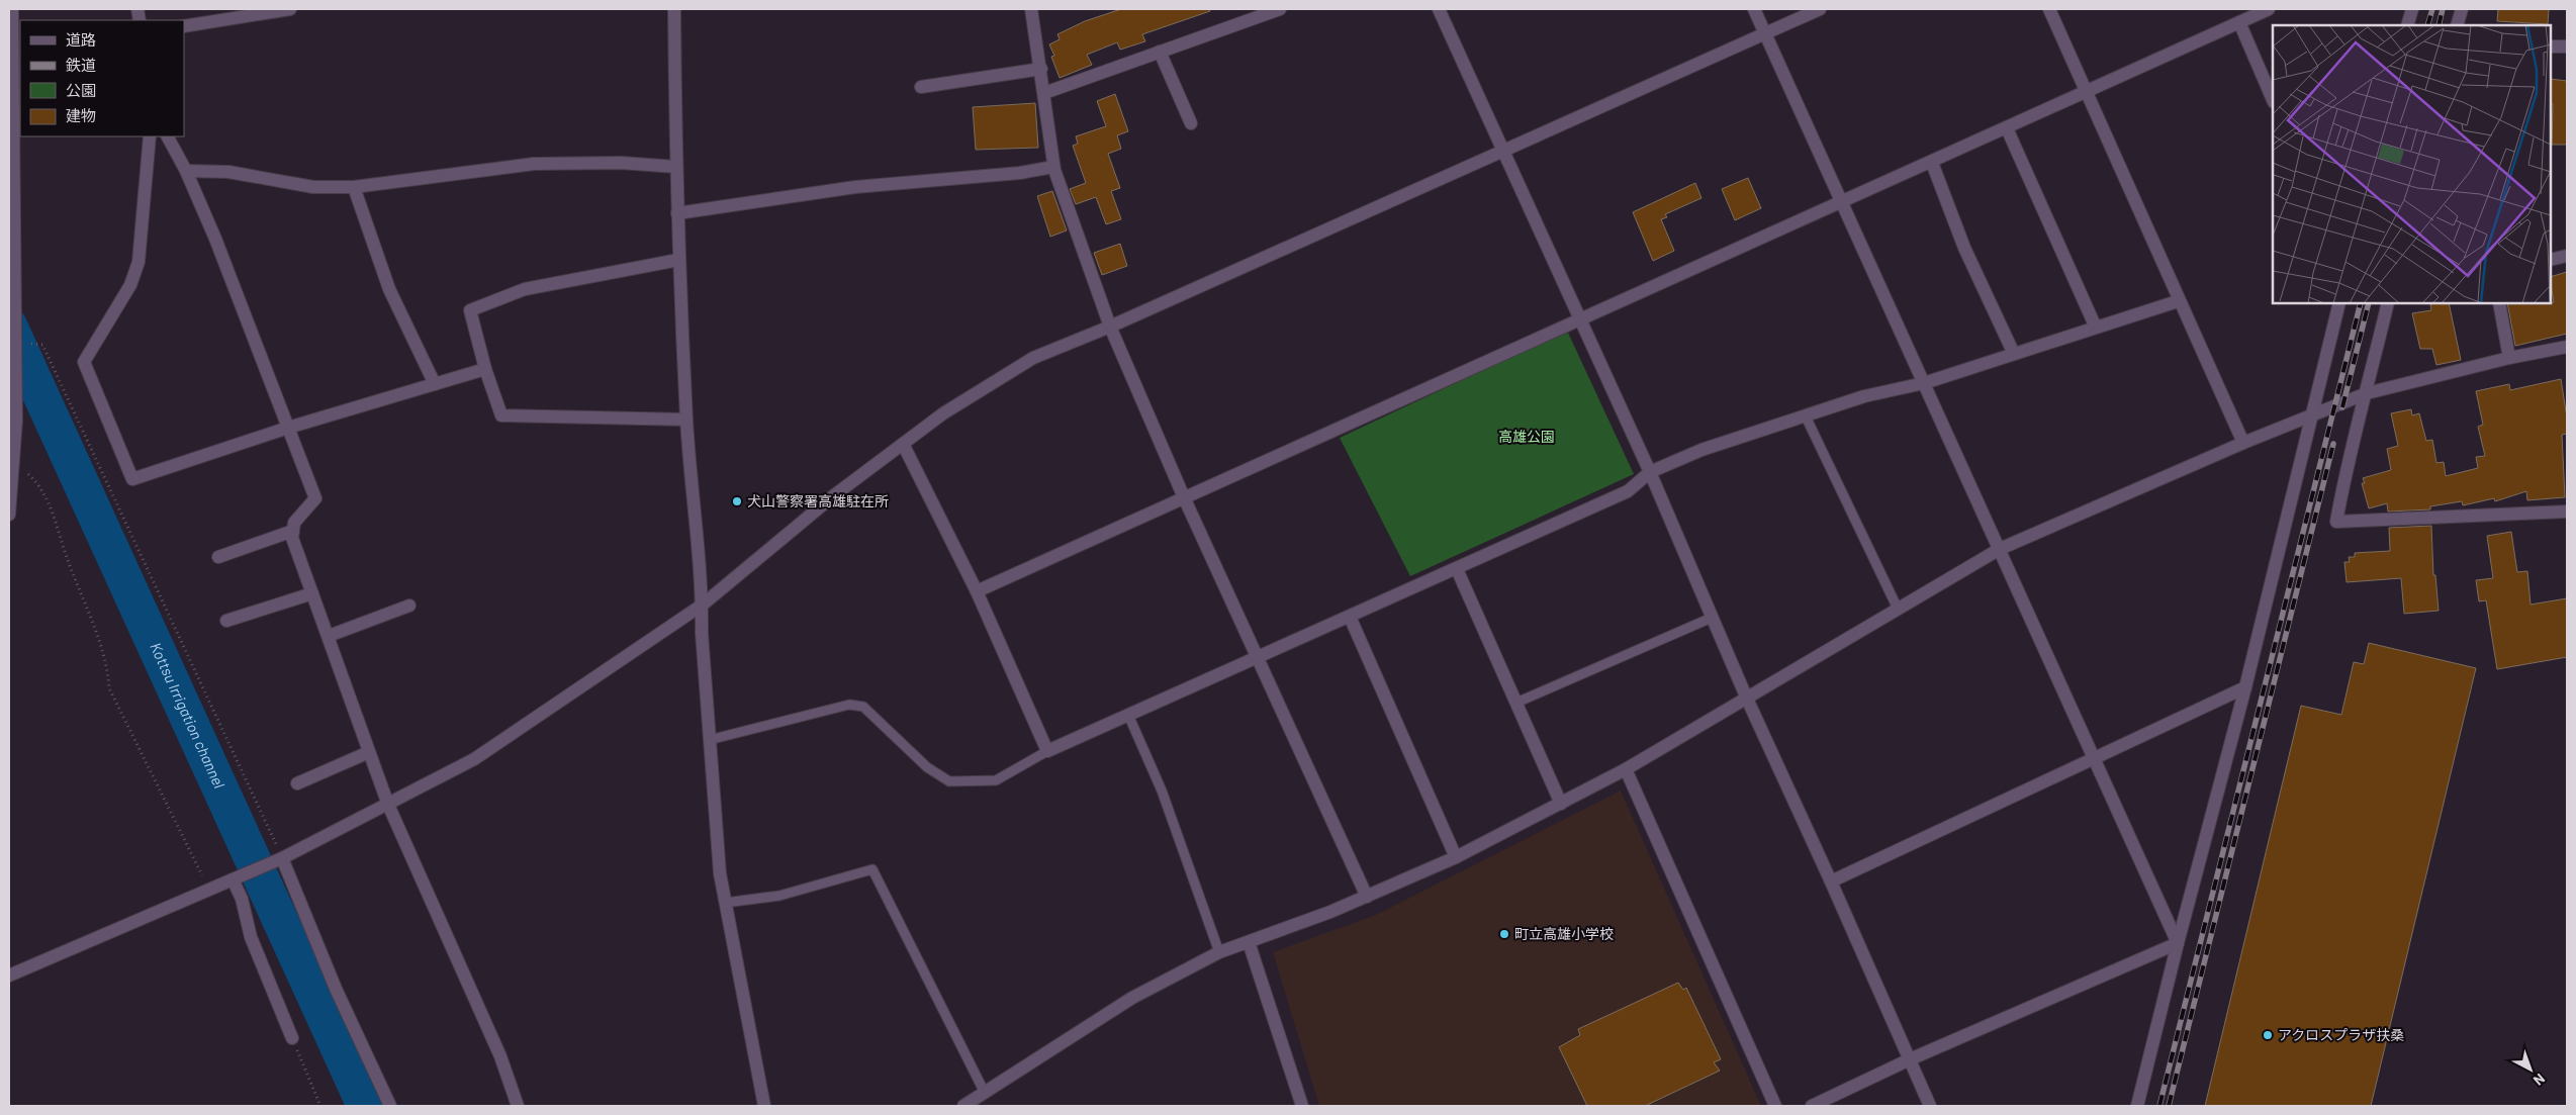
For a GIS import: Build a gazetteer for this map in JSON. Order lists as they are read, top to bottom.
{
  "water": ["Kottsu Irrigation channel"],
  "parks": ["高雄公園"],
  "places": ["犬山警察署高雄駐在所", "町立高雄小学校", "アクロスプラザ扶桑"],
  "legend": [
    "道路",
    "鉄道",
    "公園",
    "建物"
  ],
  "north": "bottom right"
}
